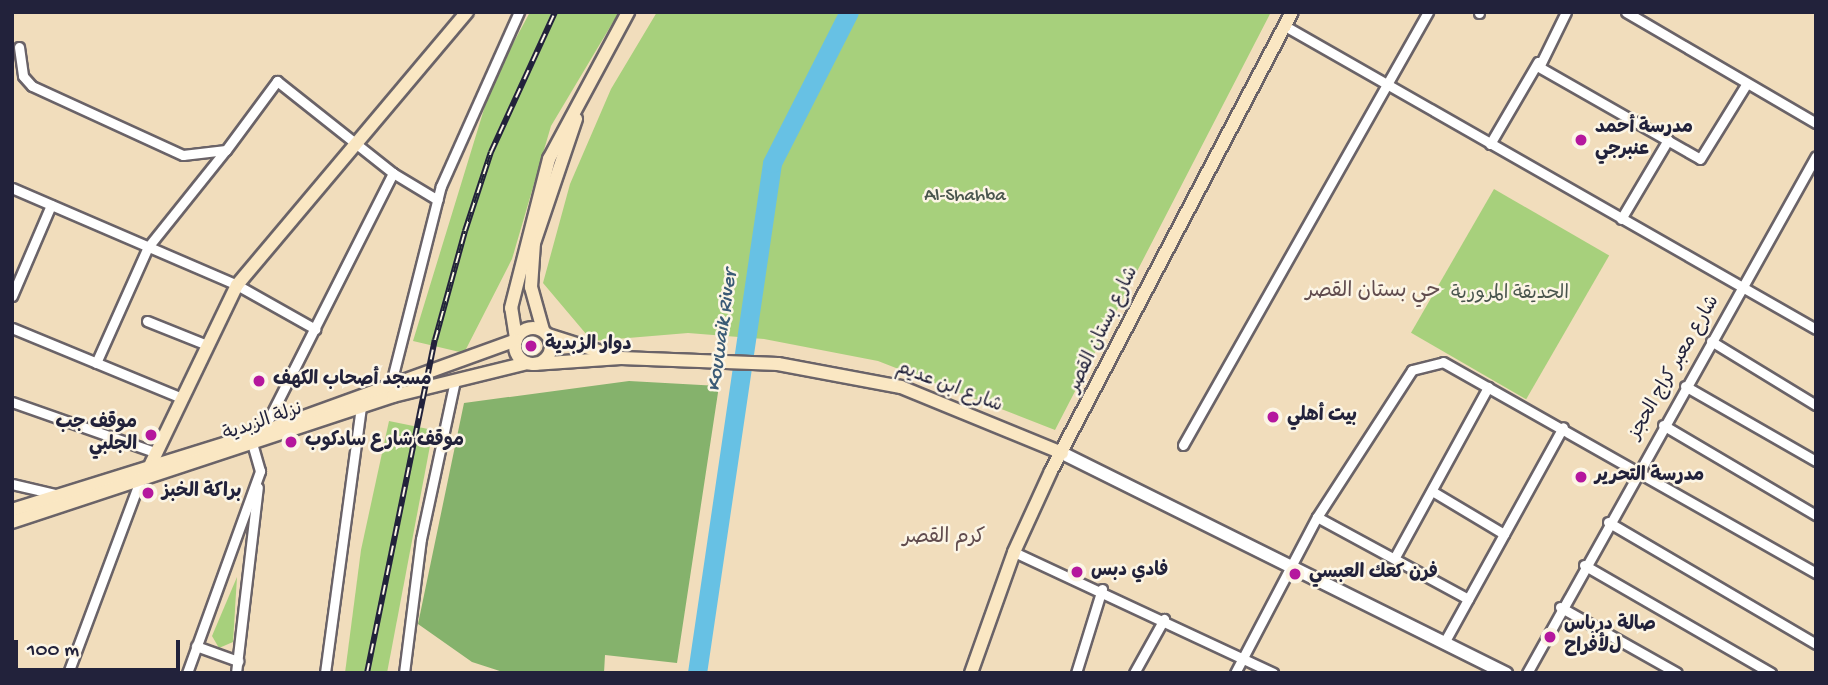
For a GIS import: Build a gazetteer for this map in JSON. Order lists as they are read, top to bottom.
{
  "streets": {
    "main road": ["شارع بستان القصر", "شارع ابن عديم", "نزلة الزبدية"],
    "street": ["شارع معبر كراج الحجز"]
  },
  "crossings": [
    ["شارع بستان القصر", "شارع ابن عديم"],
    ["شارع ابن عديم", "نزلة الزبدية"]
  ],
  "districts": ["حي بستان القصر", "كرم القصر"],
  "water": ["Kouwaik River"],
  "parks": ["Al-Shahba", "الحديقة المرورية"],
  "places": [
    "مدرسة أحمد عنبرجي",
    "دوار الزبدية",
    "مسجد أصحاب الكهف",
    "بيت أهلي",
    "موقف جب الجلبي",
    "موقف شارع سادكوب",
    "مدرسة التحرير",
    "براكة الخبز",
    "فادي دبس",
    "فرن كعك العبسي",
    "صالة درباس لﻷفراح"
  ],
  "scale_bar": "100 m"
}
